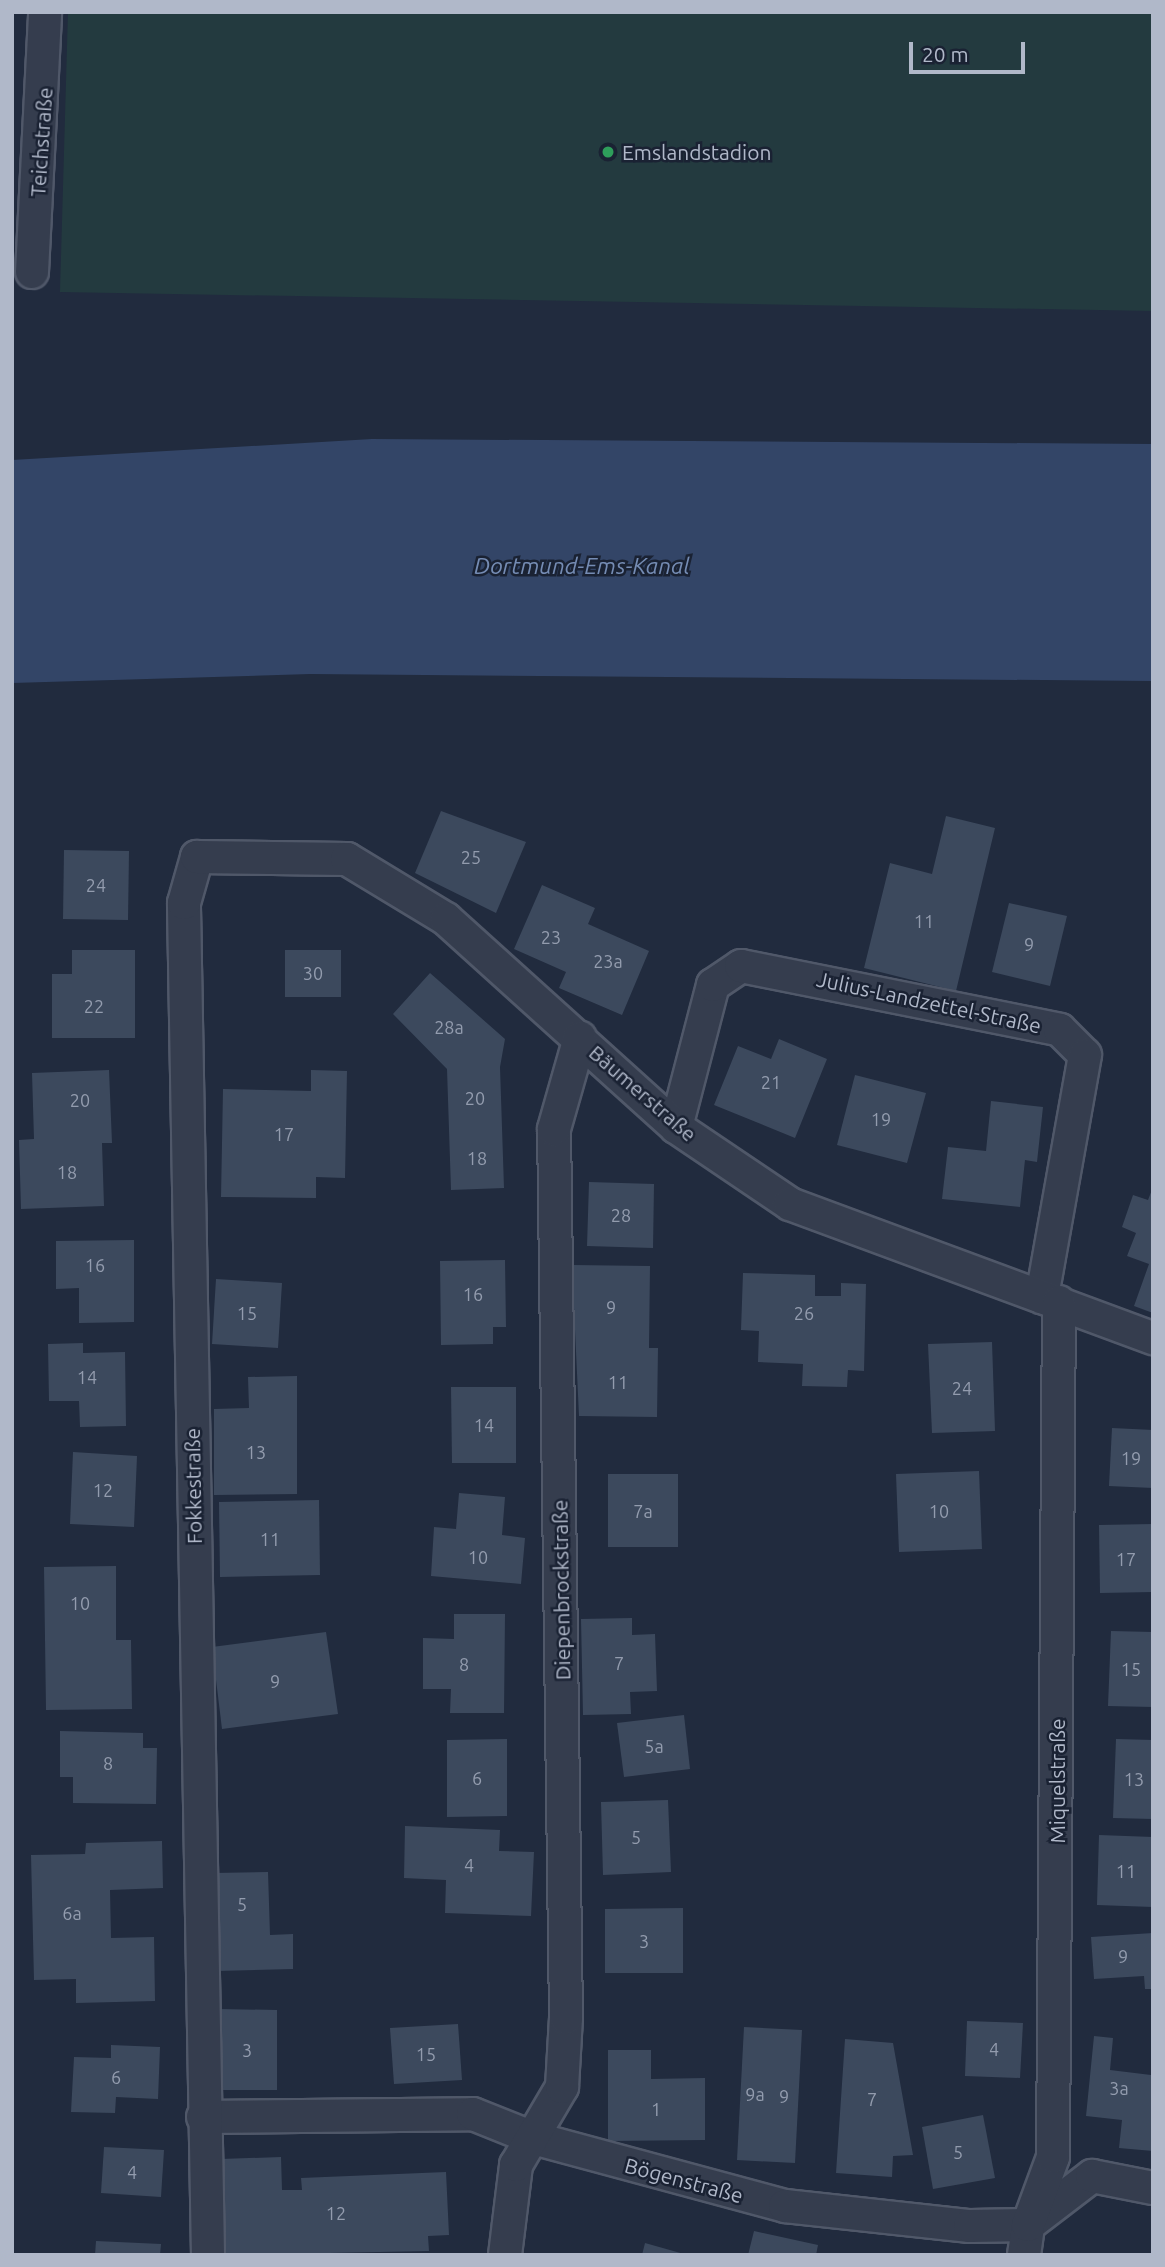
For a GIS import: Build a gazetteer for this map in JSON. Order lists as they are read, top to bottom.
{
  "streets": {
    "street": [
      "Teichstraße",
      "Julius-Landzettel-Straße",
      "Bäumerstraße",
      "Fokkestraße",
      "Diepenbrockstraße",
      "Miquelstraße",
      "Bögenstraße"
    ]
  },
  "crossings": [
    ["Julius-Landzettel-Straße", "Bäumerstraße"],
    ["Julius-Landzettel-Straße", "Miquelstraße"],
    ["Bäumerstraße", "Fokkestraße"],
    ["Bäumerstraße", "Diepenbrockstraße"],
    ["Bäumerstraße", "Miquelstraße"],
    ["Fokkestraße", "Bögenstraße"],
    ["Diepenbrockstraße", "Bögenstraße"],
    ["Miquelstraße", "Bögenstraße"]
  ],
  "water": ["Dortmund-Ems-Kanal"],
  "places": ["Emslandstadion"],
  "house_numbers": [
    "25",
    "24",
    "11",
    "23",
    "9",
    "23a",
    "30",
    "22",
    "28a",
    "21",
    "20",
    "20",
    "19",
    "17",
    "18",
    "18",
    "28",
    "16",
    "16",
    "9",
    "15",
    "26",
    "14",
    "11",
    "24",
    "14",
    "13",
    "19",
    "12",
    "7a",
    "10",
    "11",
    "10",
    "17",
    "10",
    "7",
    "8",
    "15",
    "9",
    "5a",
    "8",
    "6",
    "13",
    "5",
    "4",
    "11",
    "5",
    "6a",
    "3",
    "9",
    "4",
    "3",
    "15",
    "6",
    "3a",
    "9a",
    "9",
    "7",
    "1",
    "5",
    "4",
    "12"
  ],
  "scale_bar": "20 m"
}
